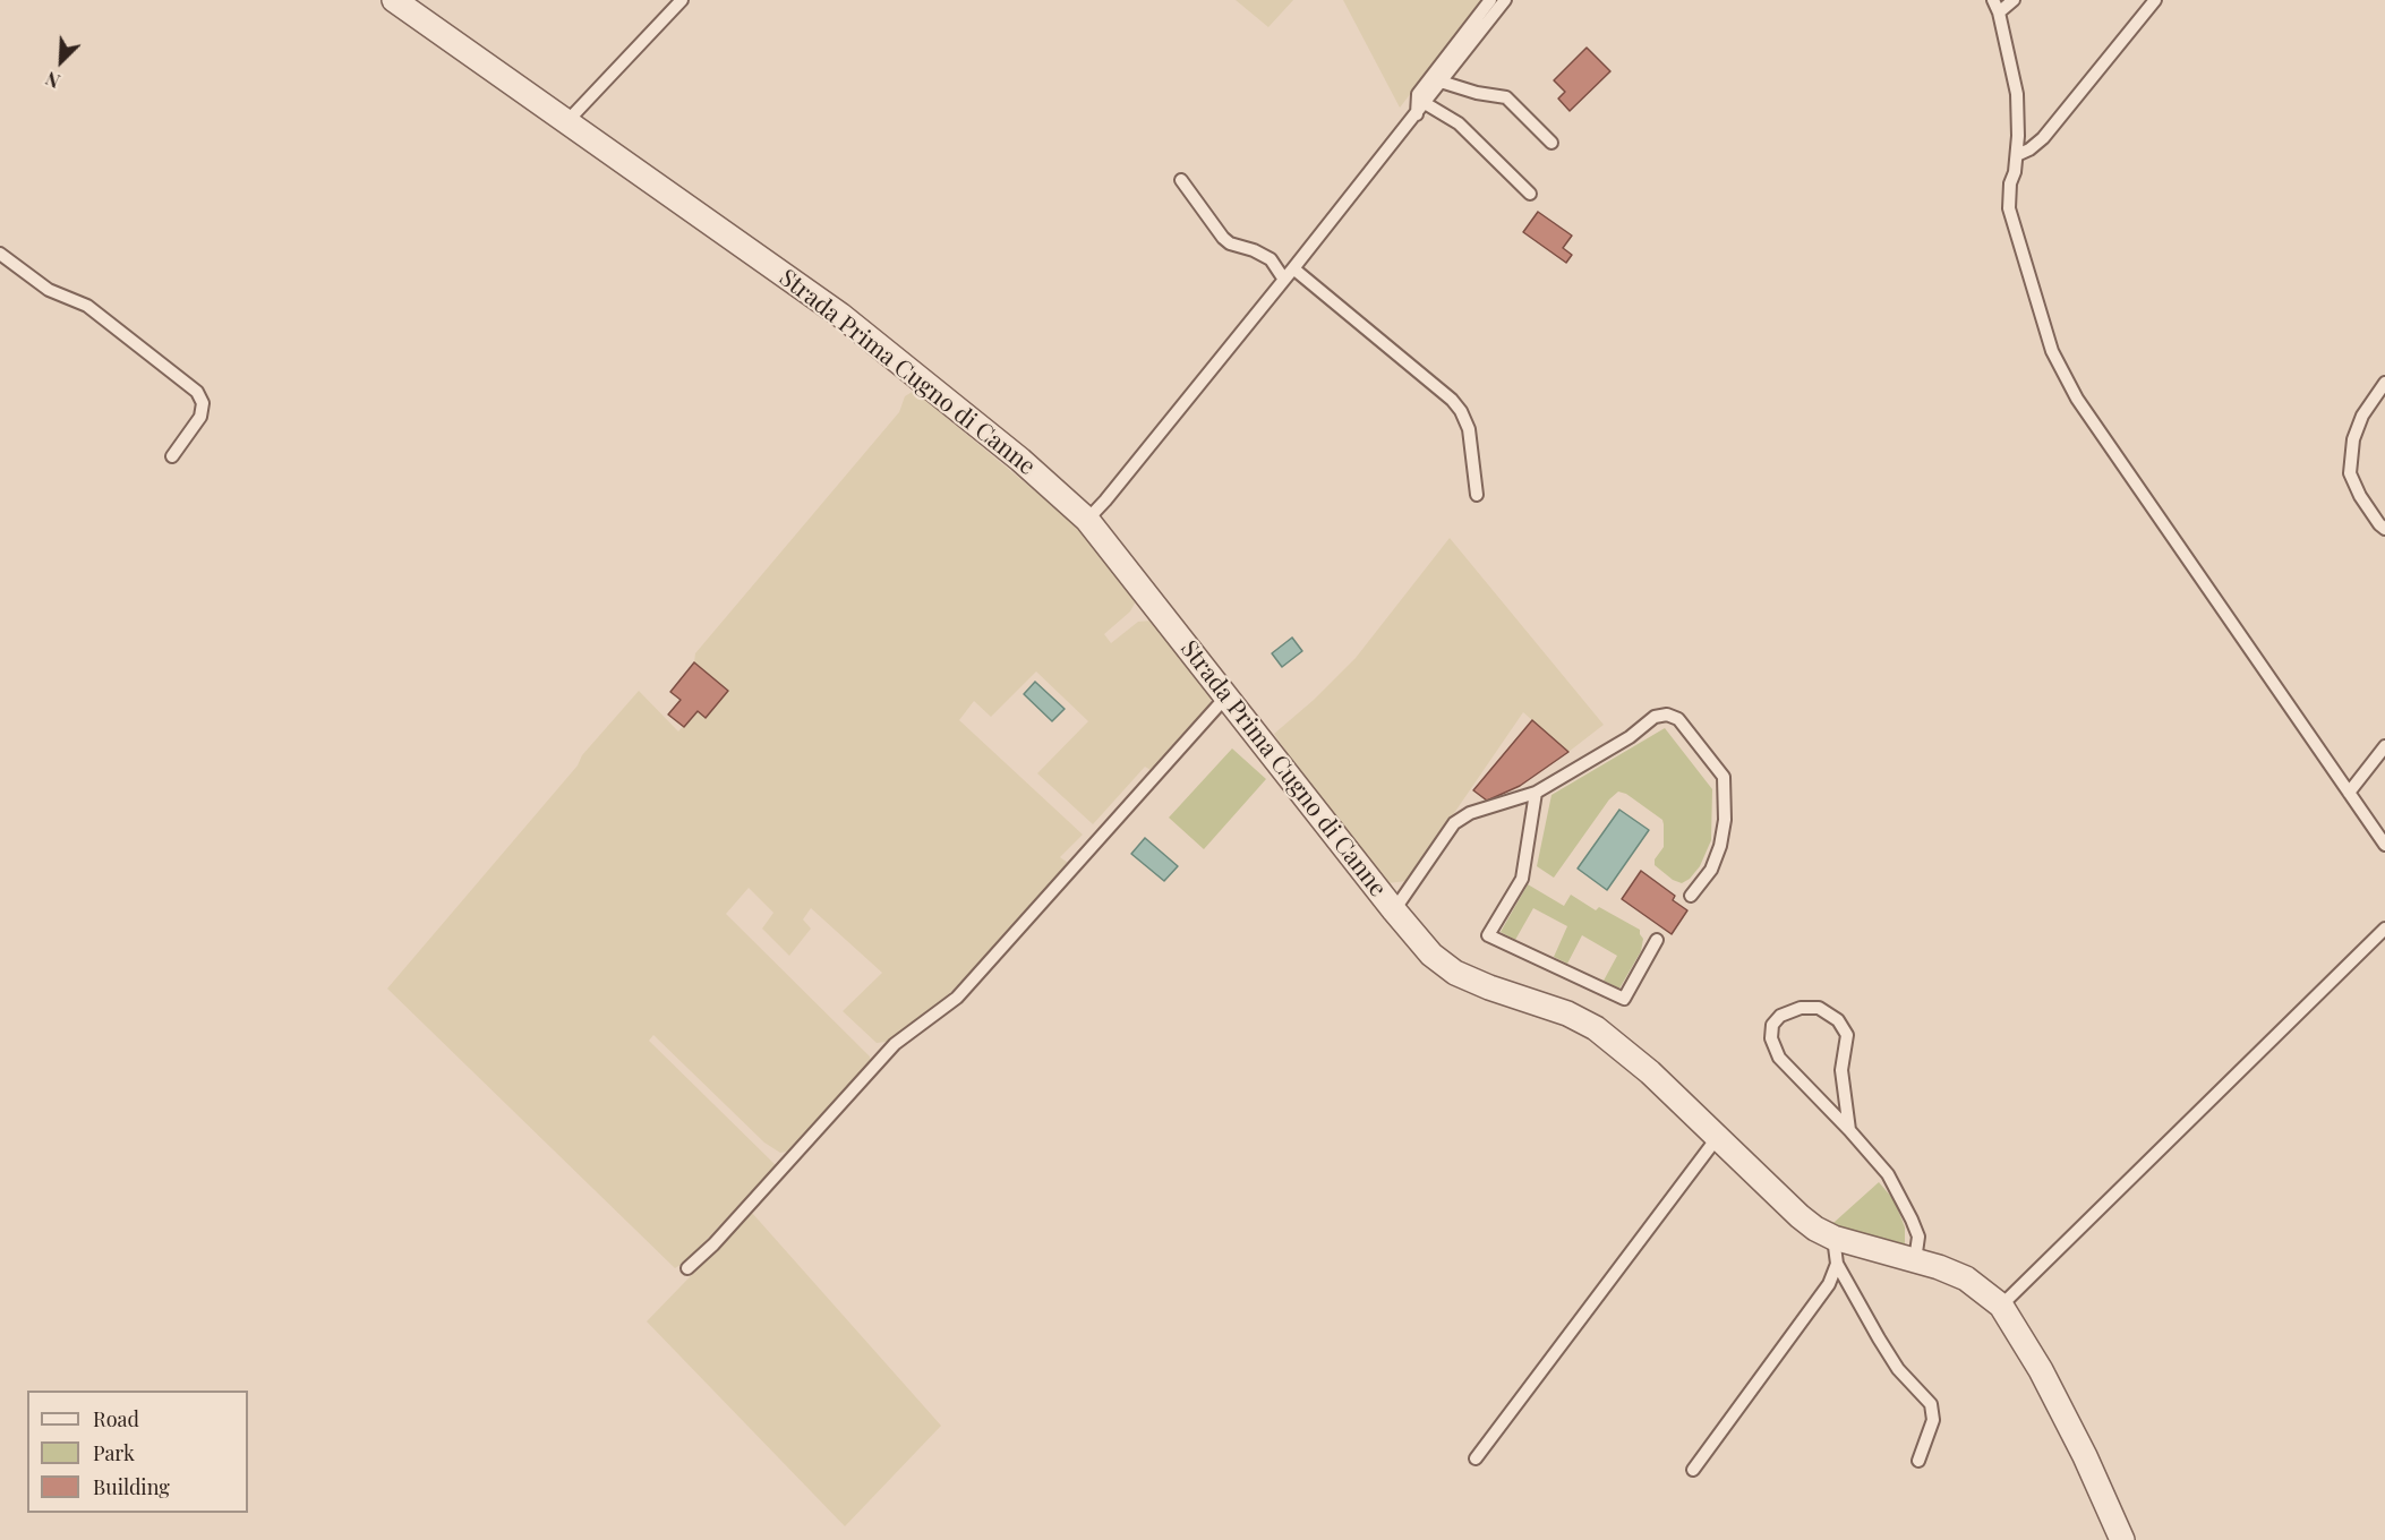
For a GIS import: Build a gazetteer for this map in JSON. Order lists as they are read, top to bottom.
{
  "streets": {
    "street": ["Strada Prima Cugno di Canne"]
  },
  "legend": ["Road", "Park", "Building"],
  "north": "bottom left"
}
